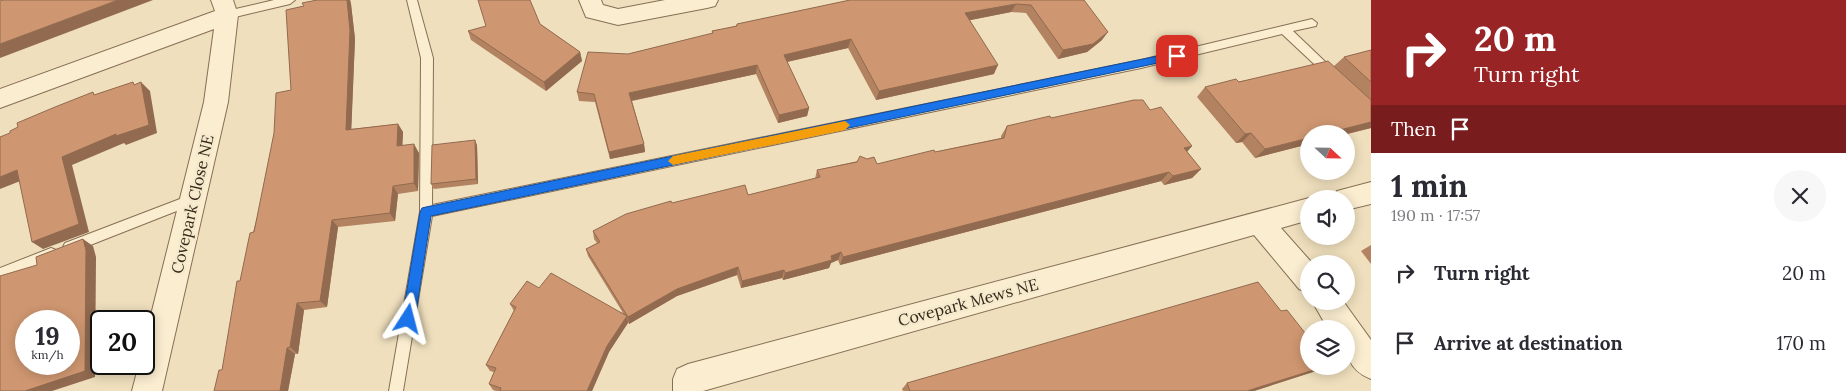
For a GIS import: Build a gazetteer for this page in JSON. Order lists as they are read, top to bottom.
{
  "streets": {
    "street": ["Covepark Close NE", "Covepark Mews NE"]
  },
  "north": "right",
  "page": {
    "turn": ["20 m", "Turn right"],
    "then": "Then",
    "heading": ["1 min", "190 m · 17:57"],
    "list": [
      {
        "name": "Turn right",
        "value": "20 m"
      },
      {
        "name": "Arrive at destination",
        "value": "170 m"
      }
    ],
    "speed": "19 km/h",
    "limit": "20"
  }
}
